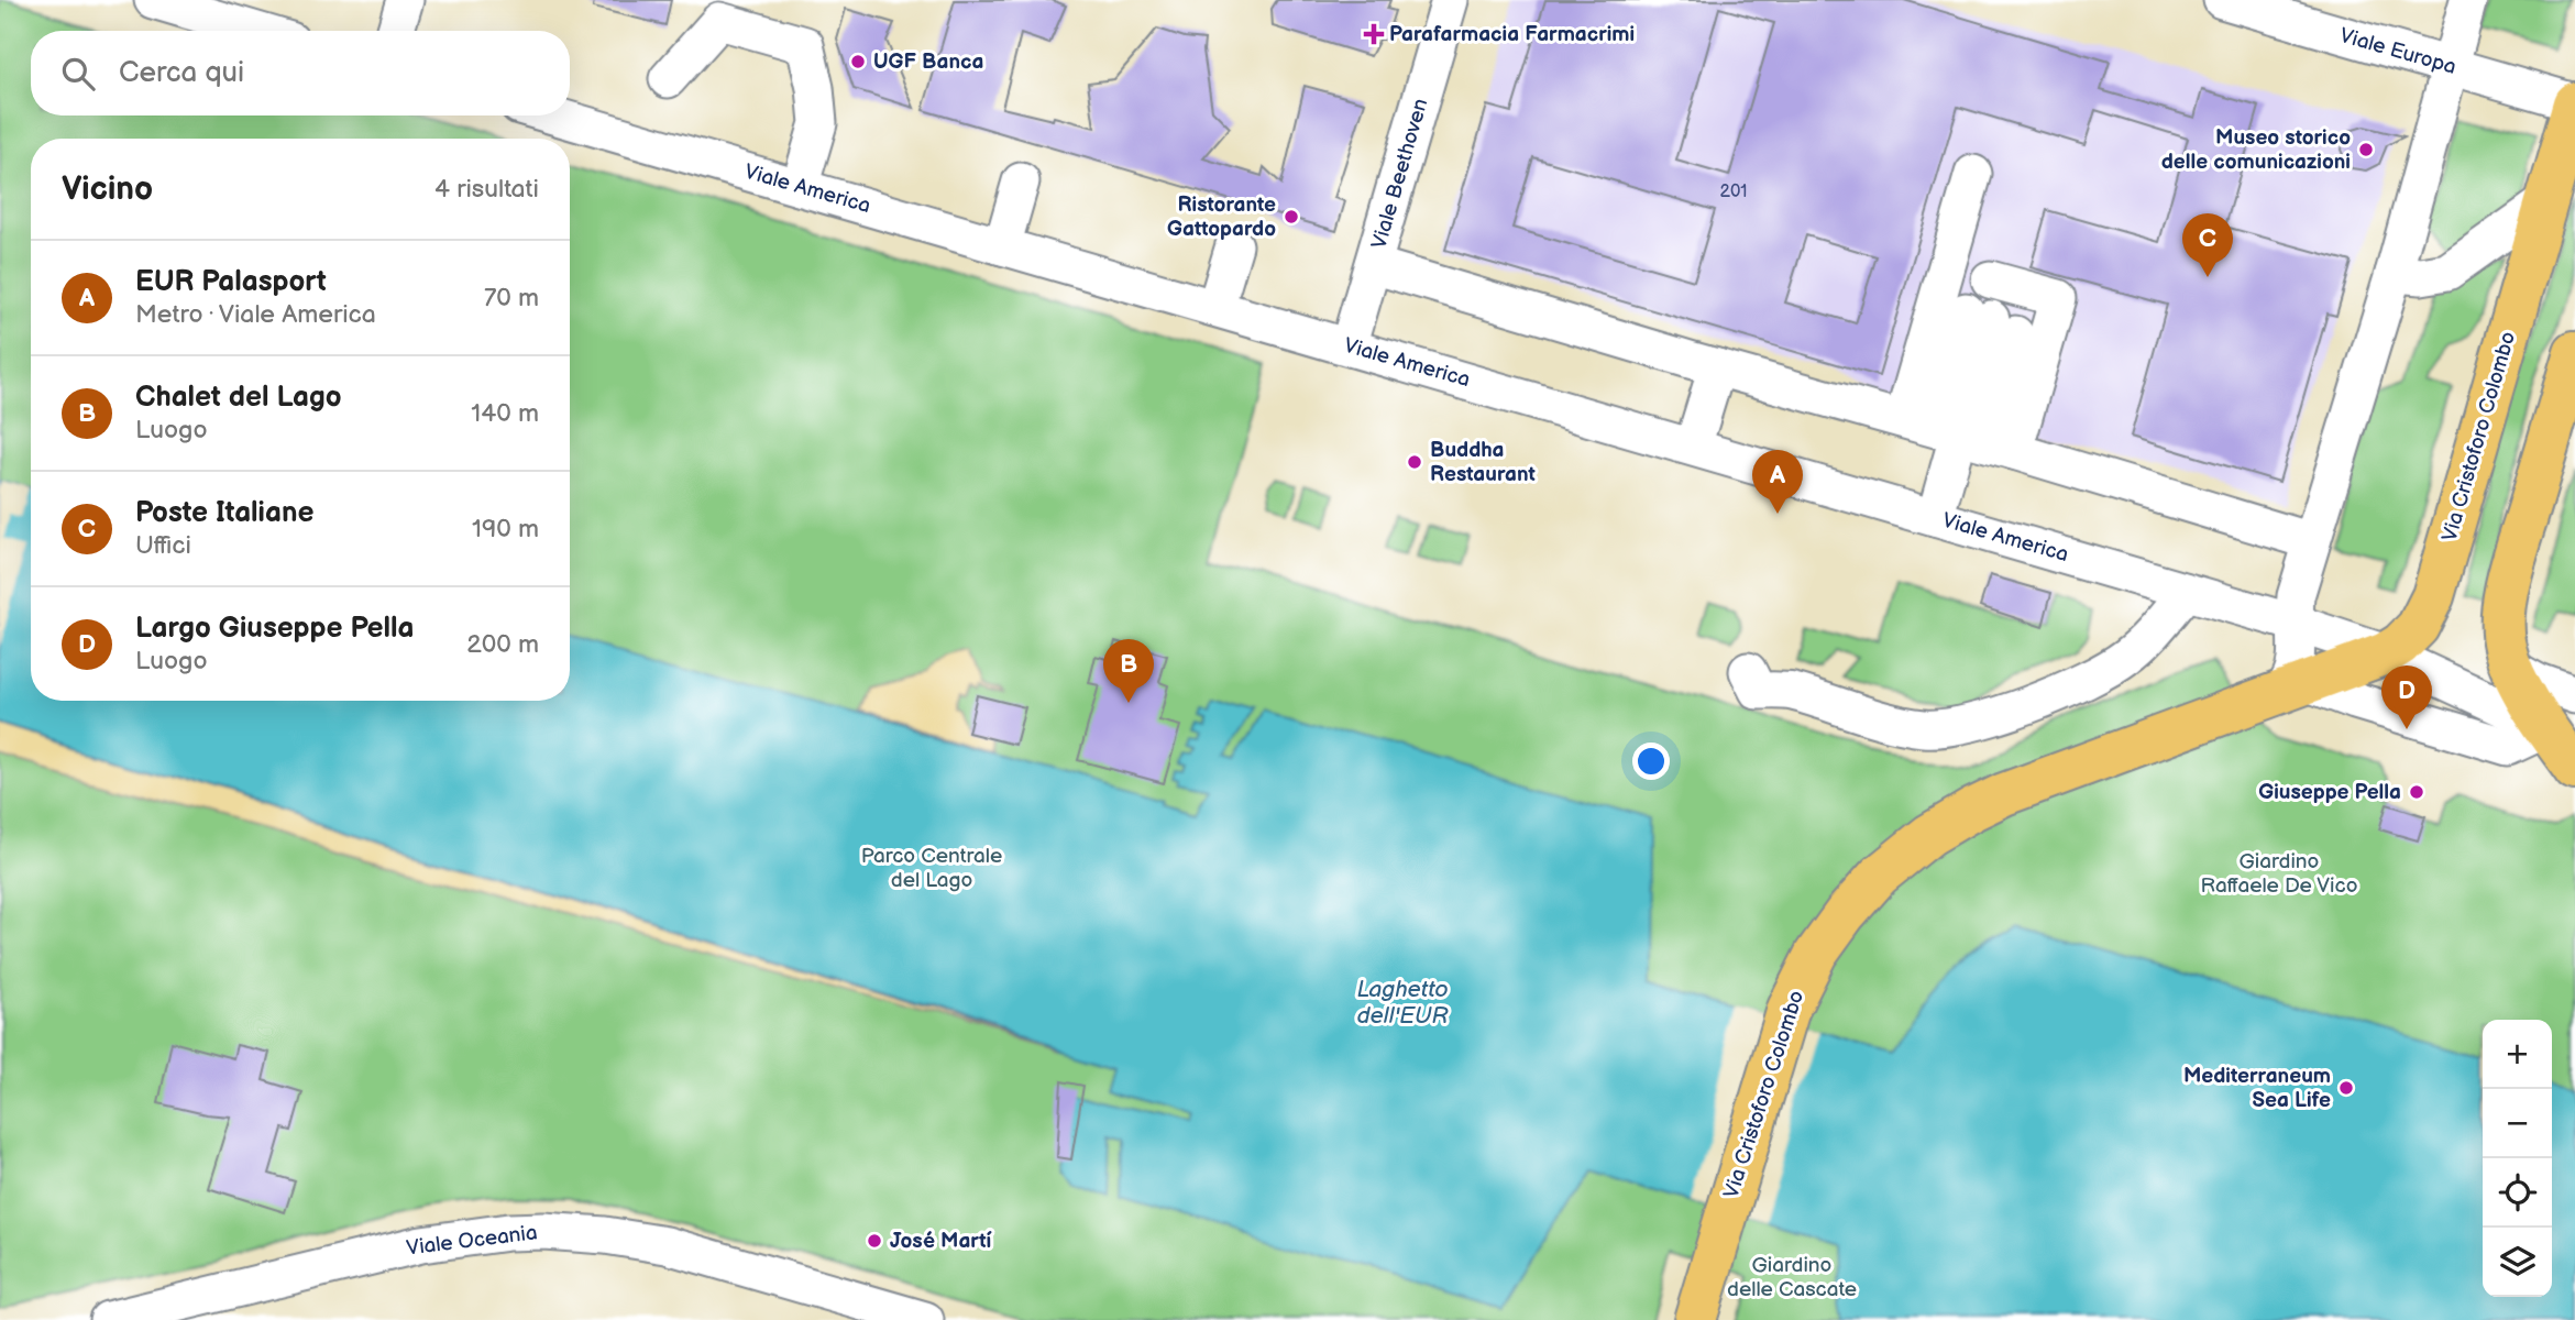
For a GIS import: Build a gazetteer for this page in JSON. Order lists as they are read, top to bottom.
{
  "streets": {
    "main road": ["Via Cristoforo Colombo"],
    "street": [
      "Viale Europa",
      "Viale Beethoven",
      "Viale America",
      "Viale Oceania"
    ]
  },
  "crossings": [
    ["Viale Europa", "Via Cristoforo Colombo"],
    ["Viale Beethoven", "Viale America"]
  ],
  "water": ["Laghetto dell'EUR"],
  "parks": ["Parco Centrale del Lago", "Giardino Raffaele De Vico", "Giardino delle Cascate"],
  "places": {
    "health": ["Parafarmacia Farmacrimi"],
    "other": [
      "UGF Banca",
      "Museo storico delle comunicazioni",
      "Ristorante Gattopardo",
      "Buddha Restaurant",
      "Giuseppe Pella",
      "Mediterraneum Sea Life",
      "José Martí"
    ]
  },
  "house_numbers": ["201"],
  "page": {
    "search": "Cerca qui",
    "heading": ["Vicino", "4 risultati"],
    "pins": [
      "C",
      "A",
      "B",
      "D"
    ],
    "list": [
      {
        "mark": "A",
        "name": "EUR Palasport",
        "note": "Metro · Viale America",
        "value": "70 m"
      },
      {
        "mark": "B",
        "name": "Chalet del Lago",
        "note": "Luogo",
        "value": "140 m"
      },
      {
        "mark": "C",
        "name": "Poste Italiane",
        "note": "Uffici",
        "value": "190 m"
      },
      {
        "mark": "D",
        "name": "Largo Giuseppe Pella",
        "note": "Luogo",
        "value": "200 m"
      }
    ],
    "map_buttons": ["+", "−"]
  }
}
